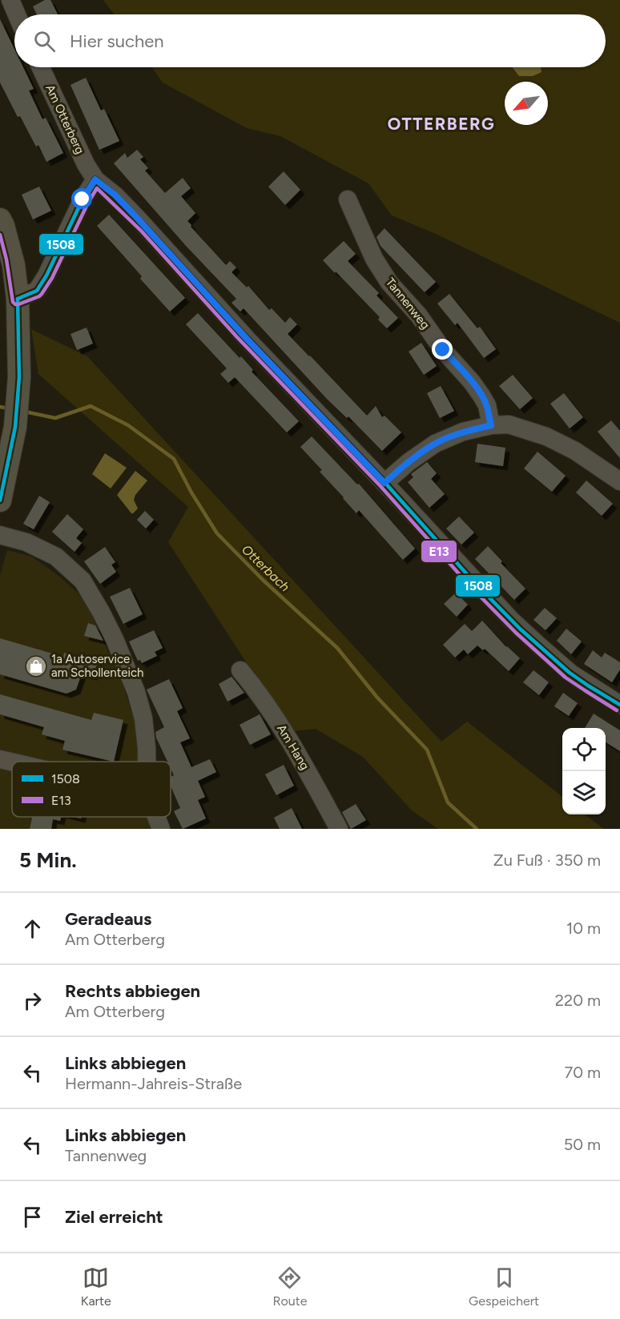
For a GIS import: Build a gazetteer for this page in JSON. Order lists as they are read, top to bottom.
{
  "streets": {
    "street": ["Am Otterberg", "Tannenweg", "Am Hang"]
  },
  "districts": ["OTTERBERG"],
  "water": ["Otterbach"],
  "places": {
    "shop": ["1a Autoservice am Schollenteich"]
  },
  "lines": ["transit line 1508", "transit line E13"],
  "legend": ["1508", "E13"],
  "north": "bottom left",
  "page": {
    "search": "Hier suchen",
    "heading": ["5 Min.", "Zu Fuß · 350 m"],
    "list": [
      ["Geradeaus", "Am Otterberg", "10 m"],
      ["Rechts abbiegen", "Am Otterberg", "220 m"],
      ["Links abbiegen", "Hermann-Jahreis-Straße", "70 m"],
      ["Links abbiegen", "Tannenweg", "50 m"],
      "Ziel erreicht"
    ],
    "nav": ["Karte", "Route", "Gespeichert"]
  }
}
